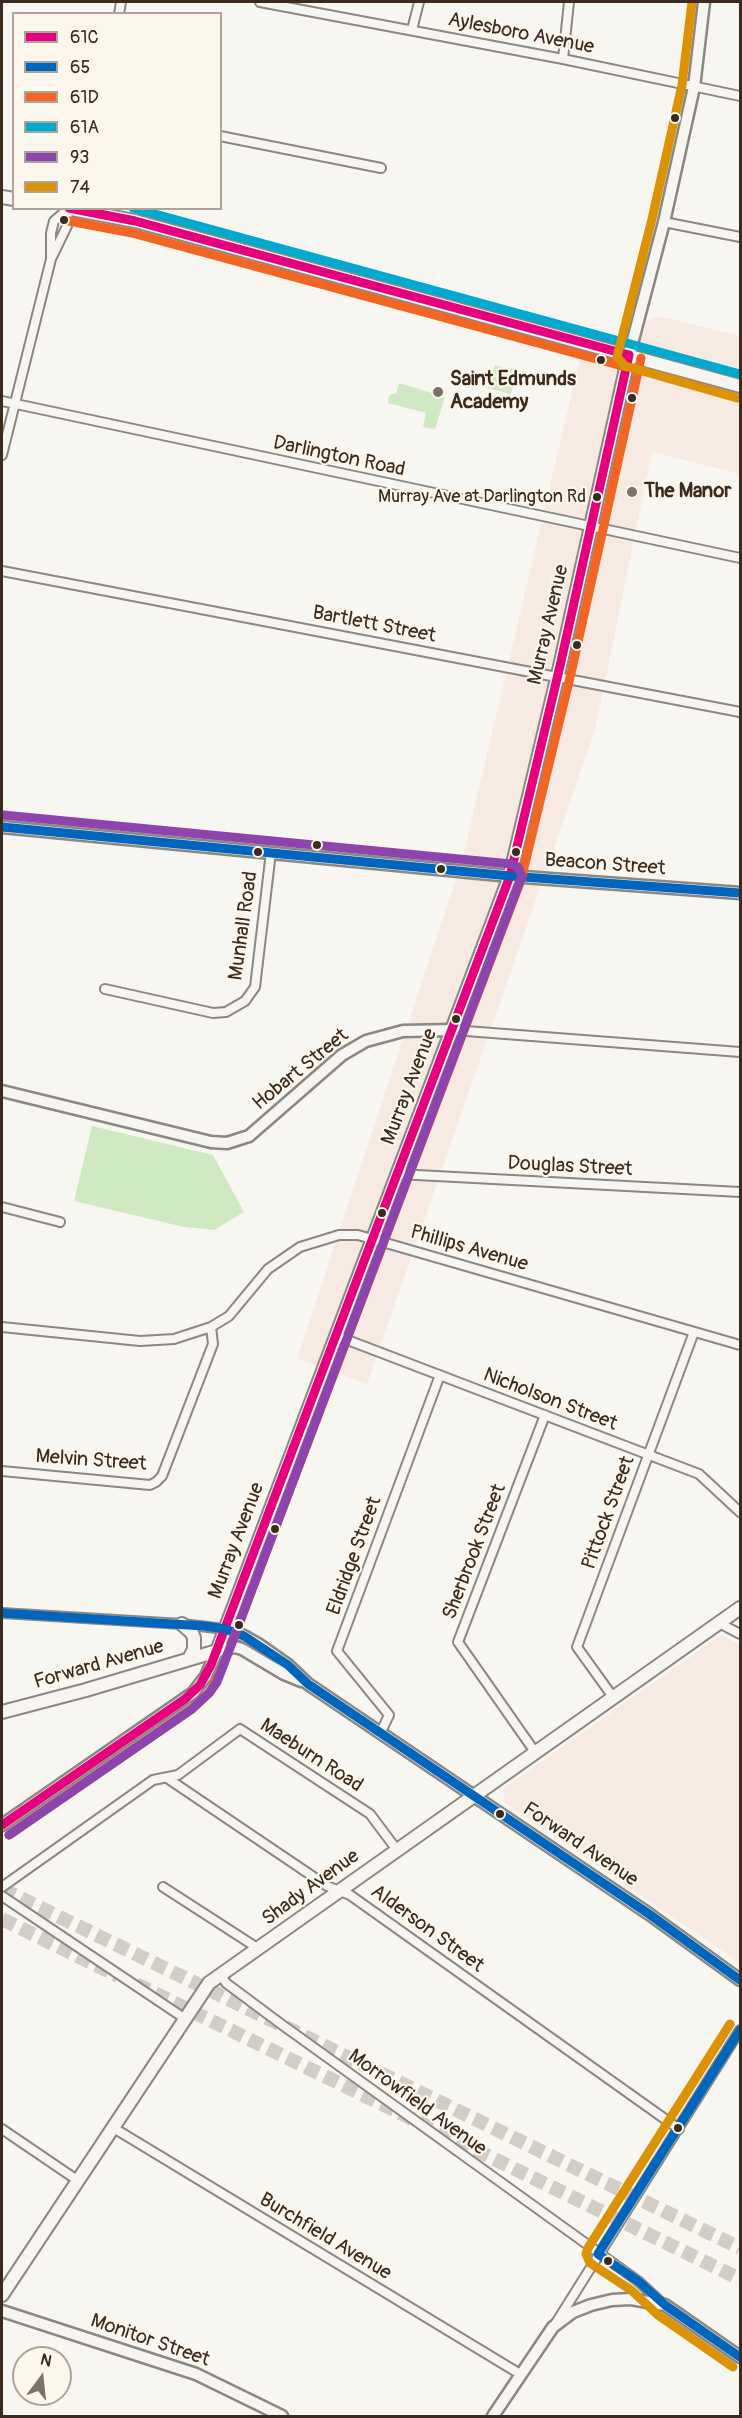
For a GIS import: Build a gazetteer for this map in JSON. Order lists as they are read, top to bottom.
{
  "streets": {
    "main road": [
      "Murray Avenue",
      "Beacon Street",
      "Hobart Street",
      "Forward Avenue",
      "Shady Avenue",
      "Monitor Street"
    ],
    "street": [
      "Aylesboro Avenue",
      "Darlington Road",
      "Bartlett Street",
      "Munhall Road",
      "Douglas Street",
      "Phillips Avenue",
      "Nicholson Street",
      "Melvin Street",
      "Pittock Street",
      "Sherbrook Street",
      "Eldridge Street",
      "Maeburn Road",
      "Alderson Street",
      "Morrowfield Avenue",
      "Burchfield Avenue"
    ]
  },
  "crossings": [
    ["Aylesboro Avenue", "Murray Avenue"],
    ["Darlington Road", "Murray Avenue"],
    ["Bartlett Street", "Murray Avenue"],
    ["Murray Avenue", "Beacon Street"],
    ["Murray Avenue", "Hobart Street"],
    ["Murray Avenue", "Douglas Street"],
    ["Murray Avenue", "Phillips Avenue"],
    ["Murray Avenue", "Nicholson Street"],
    ["Murray Avenue", "Forward Avenue"],
    ["Beacon Street", "Munhall Road"],
    ["Phillips Avenue", "Melvin Street"],
    ["Phillips Avenue", "Pittock Street"],
    ["Nicholson Street", "Pittock Street"],
    ["Nicholson Street", "Sherbrook Street"],
    ["Nicholson Street", "Eldridge Street"],
    ["Pittock Street", "Shady Avenue"],
    ["Sherbrook Street", "Shady Avenue"],
    ["Eldridge Street", "Forward Avenue"],
    ["Forward Avenue", "Shady Avenue"],
    ["Maeburn Road", "Shady Avenue"],
    ["Maeburn Road", "Alderson Street"],
    ["Shady Avenue", "Alderson Street"],
    ["Shady Avenue", "Morrowfield Avenue"],
    ["Shady Avenue", "Burchfield Avenue"]
  ],
  "places": ["Saint Edmunds Academy", "The Manor", "Murray Ave at Darlington Rd"],
  "lines": [
    "transit line 74",
    "transit line 61C",
    "transit line 61A",
    "transit line 61D",
    "transit line 93",
    "transit line 65"
  ],
  "legend": [
    "61C",
    "65",
    "61D",
    "61A",
    "93",
    "74"
  ],
  "north": "top"
}
